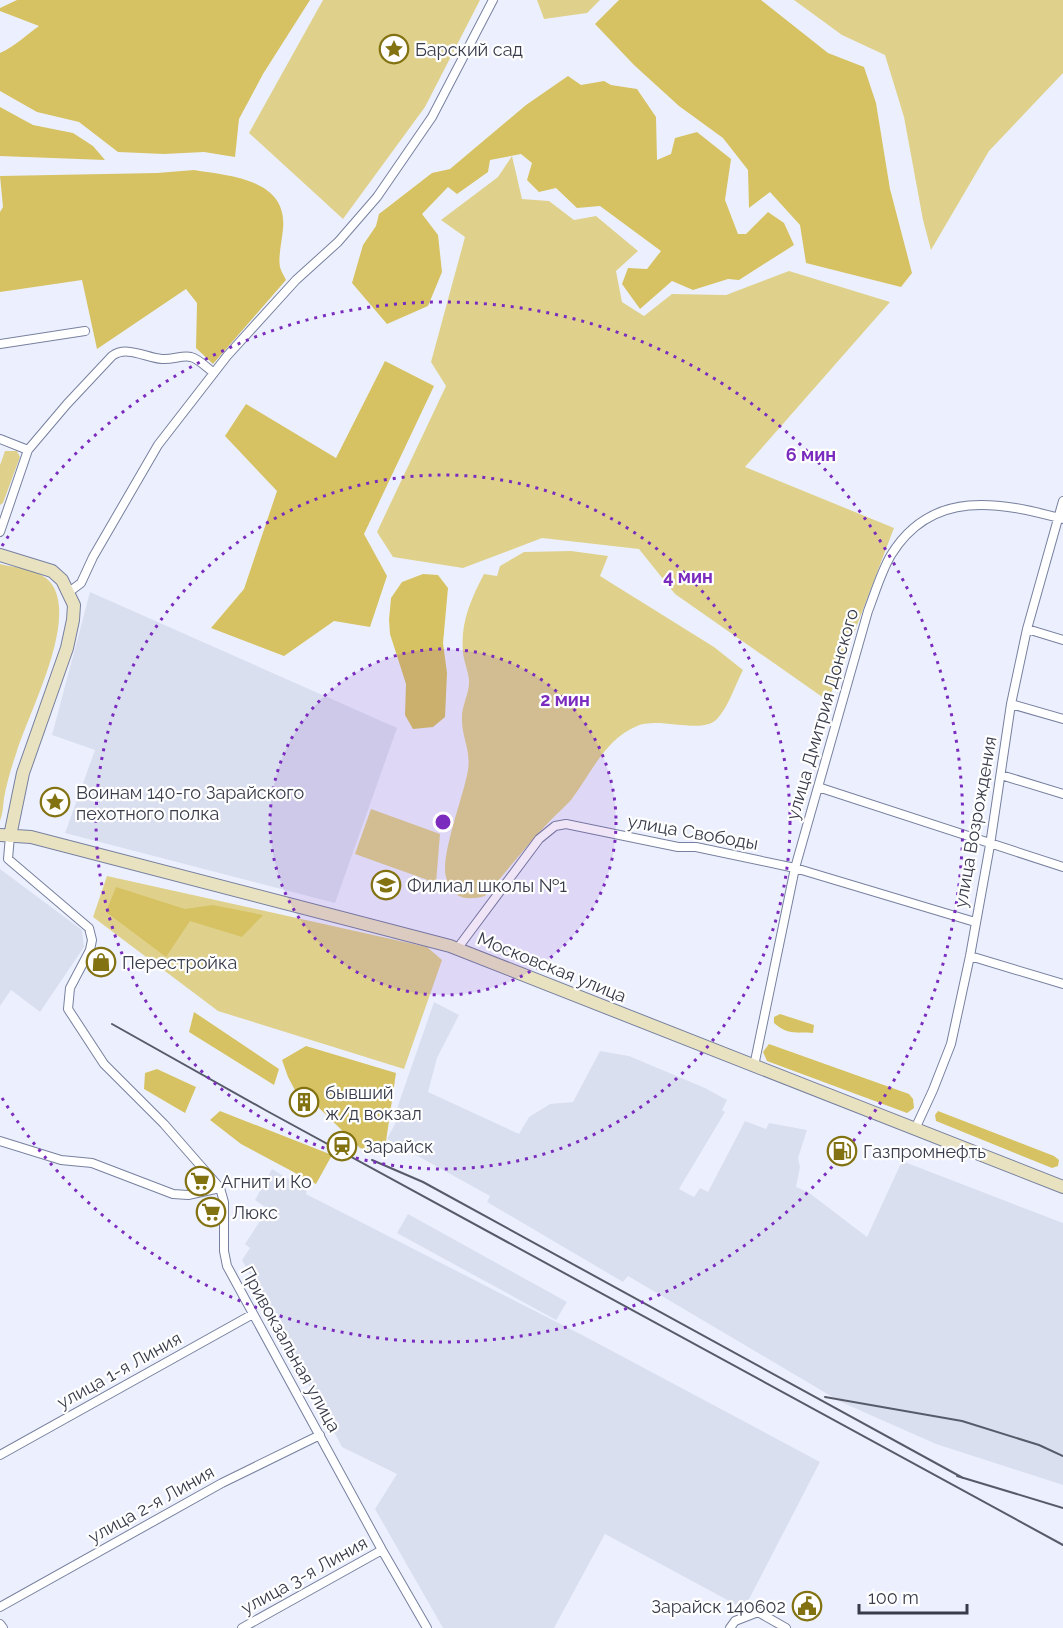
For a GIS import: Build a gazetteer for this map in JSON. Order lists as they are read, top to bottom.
{
  "streets": {
    "main road": ["Московская улица"],
    "street": [
      "улица Дмитрия Донского",
      "улица Возрождения",
      "улица Свободы",
      "Привокзальная улица",
      "улица 1-я Линия",
      "улица 2-я Линия",
      "улица 3-я Линия"
    ]
  },
  "crossings": [
    ["улица Дмитрия Донского", "улица Возрождения"],
    ["улица Дмитрия Донского", "улица Свободы"],
    ["улица Дмитрия Донского", "Московская улица"],
    ["улица Возрождения", "улица Свободы"],
    ["улица Возрождения", "Московская улица"],
    ["улица Свободы", "Московская улица"],
    ["Привокзальная улица", "улица 1-я Линия"],
    ["Привокзальная улица", "улица 2-я Линия"],
    ["Привокзальная улица", "улица 3-я Линия"]
  ],
  "places": {
    "place": ["Барский сад", "Воинам 140-го Зарайского пехотного полка"],
    "school or university": ["Филиал школы №1"],
    "shop": ["Перестройка"],
    "building": ["бывший ж/д вокзал"],
    "station": ["Зарайск"],
    "fuel station": ["Газпромнефть"],
    "supermarket": ["Агнит и Ко", "Люкс"],
    "public building": ["Зарайск 140602"]
  },
  "scale_bar": "100 m",
  "rings": ["6 мин", "4 мин", "2 мин"]
}
